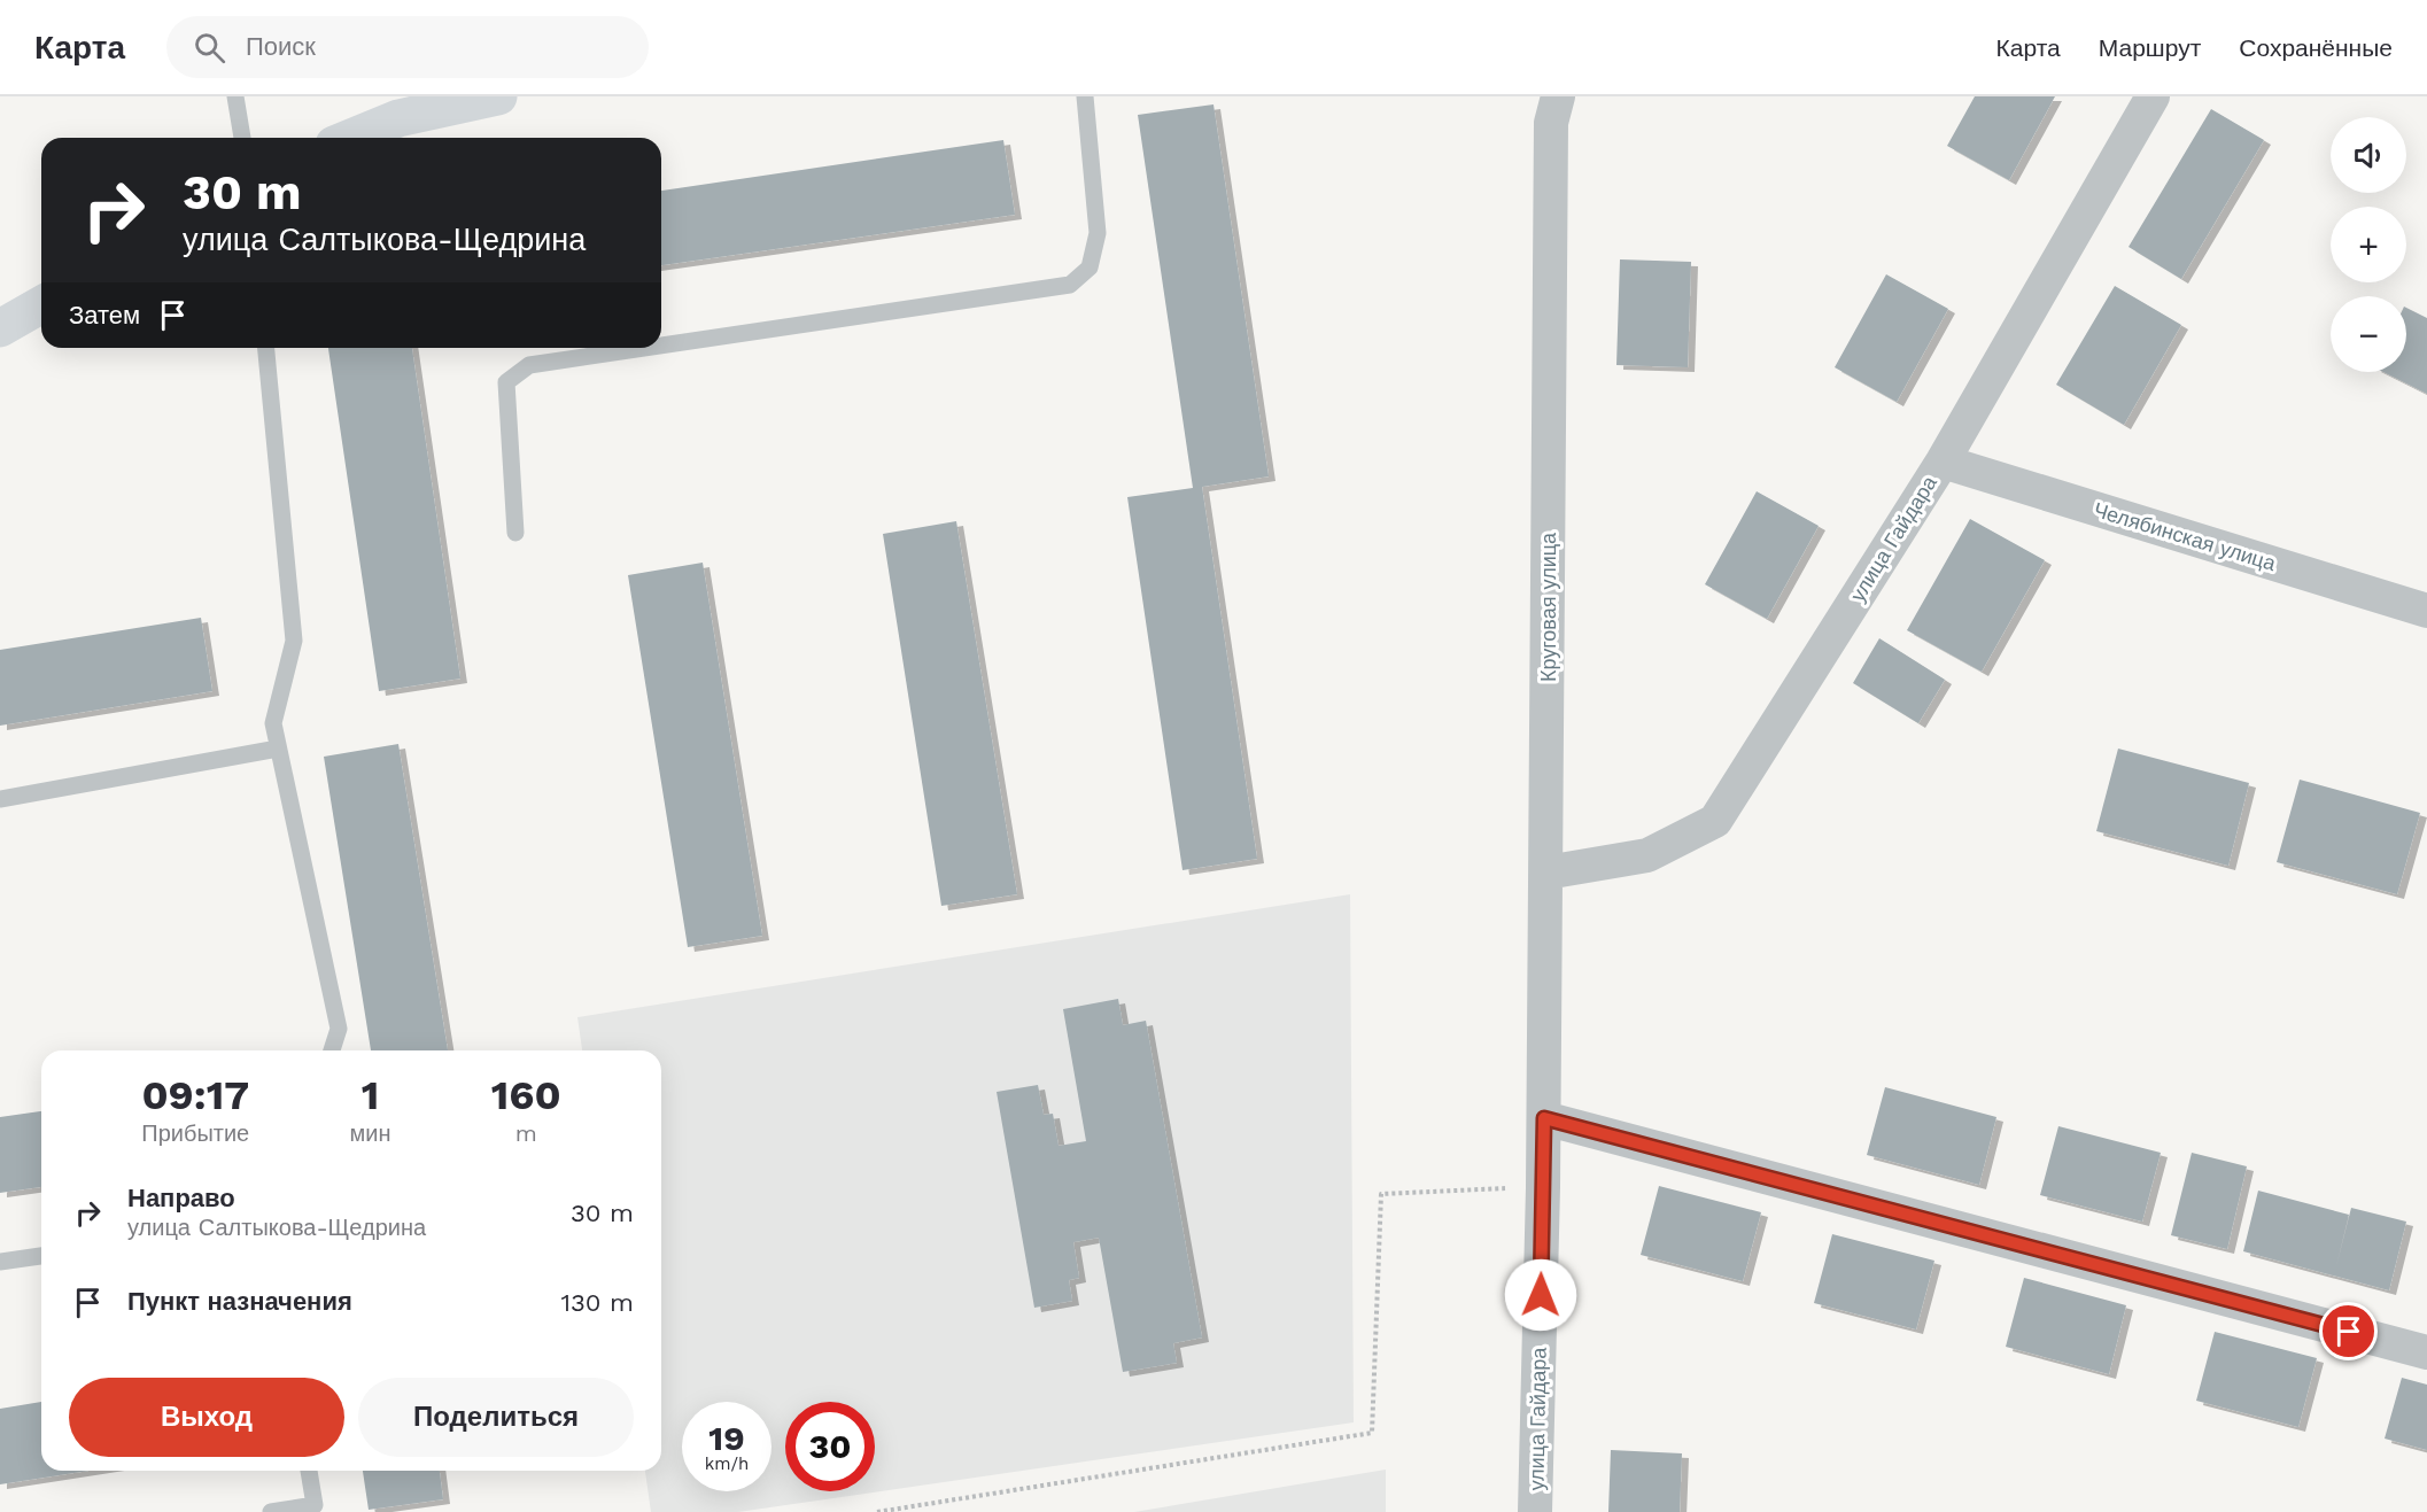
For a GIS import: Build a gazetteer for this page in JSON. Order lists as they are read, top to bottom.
{
  "streets": {
    "street": ["Челябинская улица", "улица Гайдара", "Круговая улица"]
  },
  "crossings": [
    ["Челябинская улица", "улица Гайдара"],
    ["улица Гайдара", "Круговая улица"]
  ],
  "page": {
    "header": "Карта",
    "search": "Поиск",
    "nav": ["Карта", "Маршрут", "Сохранённые"],
    "map_buttons": ["+", "−"],
    "turn": ["30 m", "улица Салтыкова-Щедрина"],
    "then": "Затем",
    "eta": [
      "09:17",
      "Прибытие",
      "1",
      "мин",
      "160",
      "m"
    ],
    "list": [
      {
        "name": "Направо",
        "note": "улица Салтыкова-Щедрина",
        "value": "30 m"
      },
      {
        "name": "Пункт назначения",
        "value": "130 m"
      }
    ],
    "buttons": ["Выход", "Поделиться"],
    "speed": "19 km/h",
    "limit": "30"
  }
}
